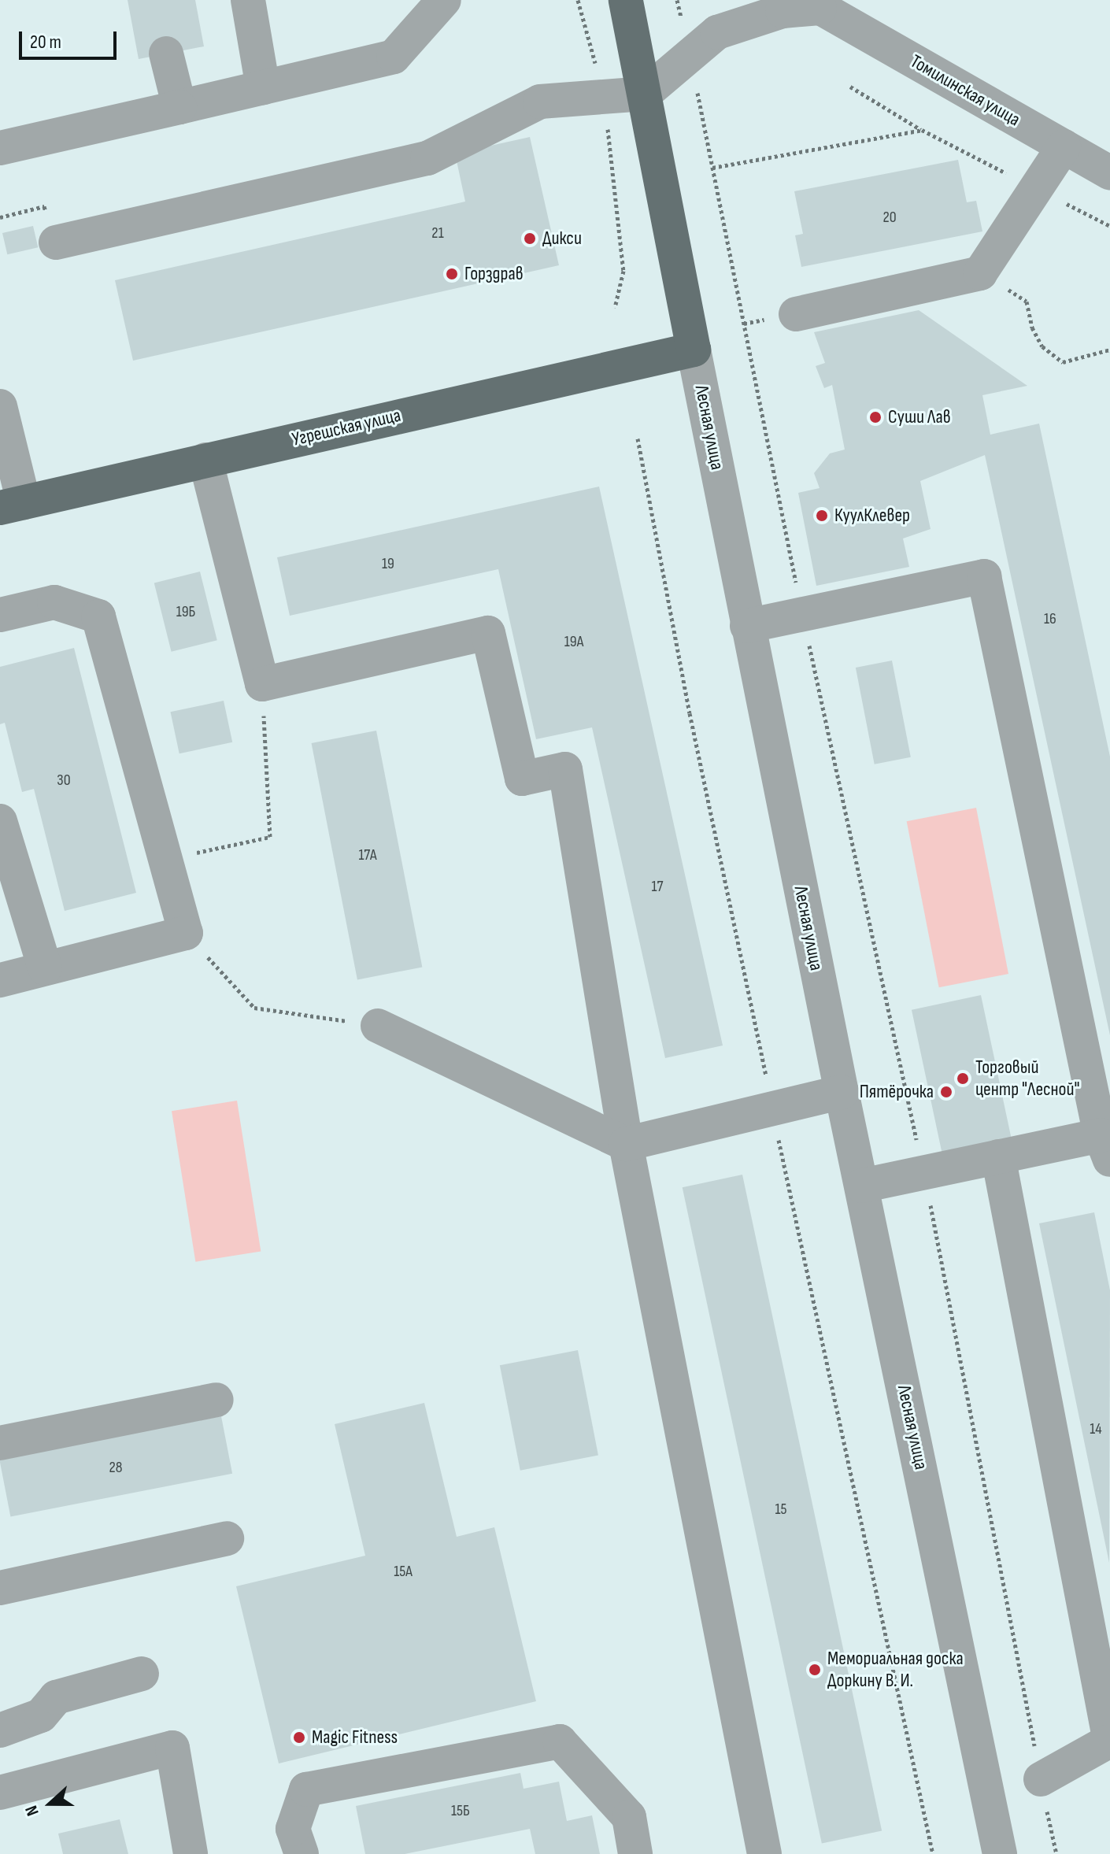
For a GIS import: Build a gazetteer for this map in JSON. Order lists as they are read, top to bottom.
{
  "streets": {
    "main road": ["Угрешская улица", "Лесная улица"],
    "street": ["Томилинская улица"]
  },
  "crossings": [
    ["Томилинская улица", "Лесная улица"],
    ["Угрешская улица", "Лесная улица"]
  ],
  "places": [
    "Дикси",
    "Горздрав",
    "Суши Лав",
    "КуулКлевер",
    "Торговый центр \"Лесной\"",
    "Пятёрочка",
    "Мемориальная доска Доркину В. И.",
    "Magic Fitness"
  ],
  "house_numbers": [
    "20",
    "21",
    "19",
    "19Б",
    "16",
    "19А",
    "30",
    "17А",
    "17",
    "14",
    "28",
    "15",
    "15А",
    "15Б"
  ],
  "scale_bar": "20 m",
  "north": "left"
}
